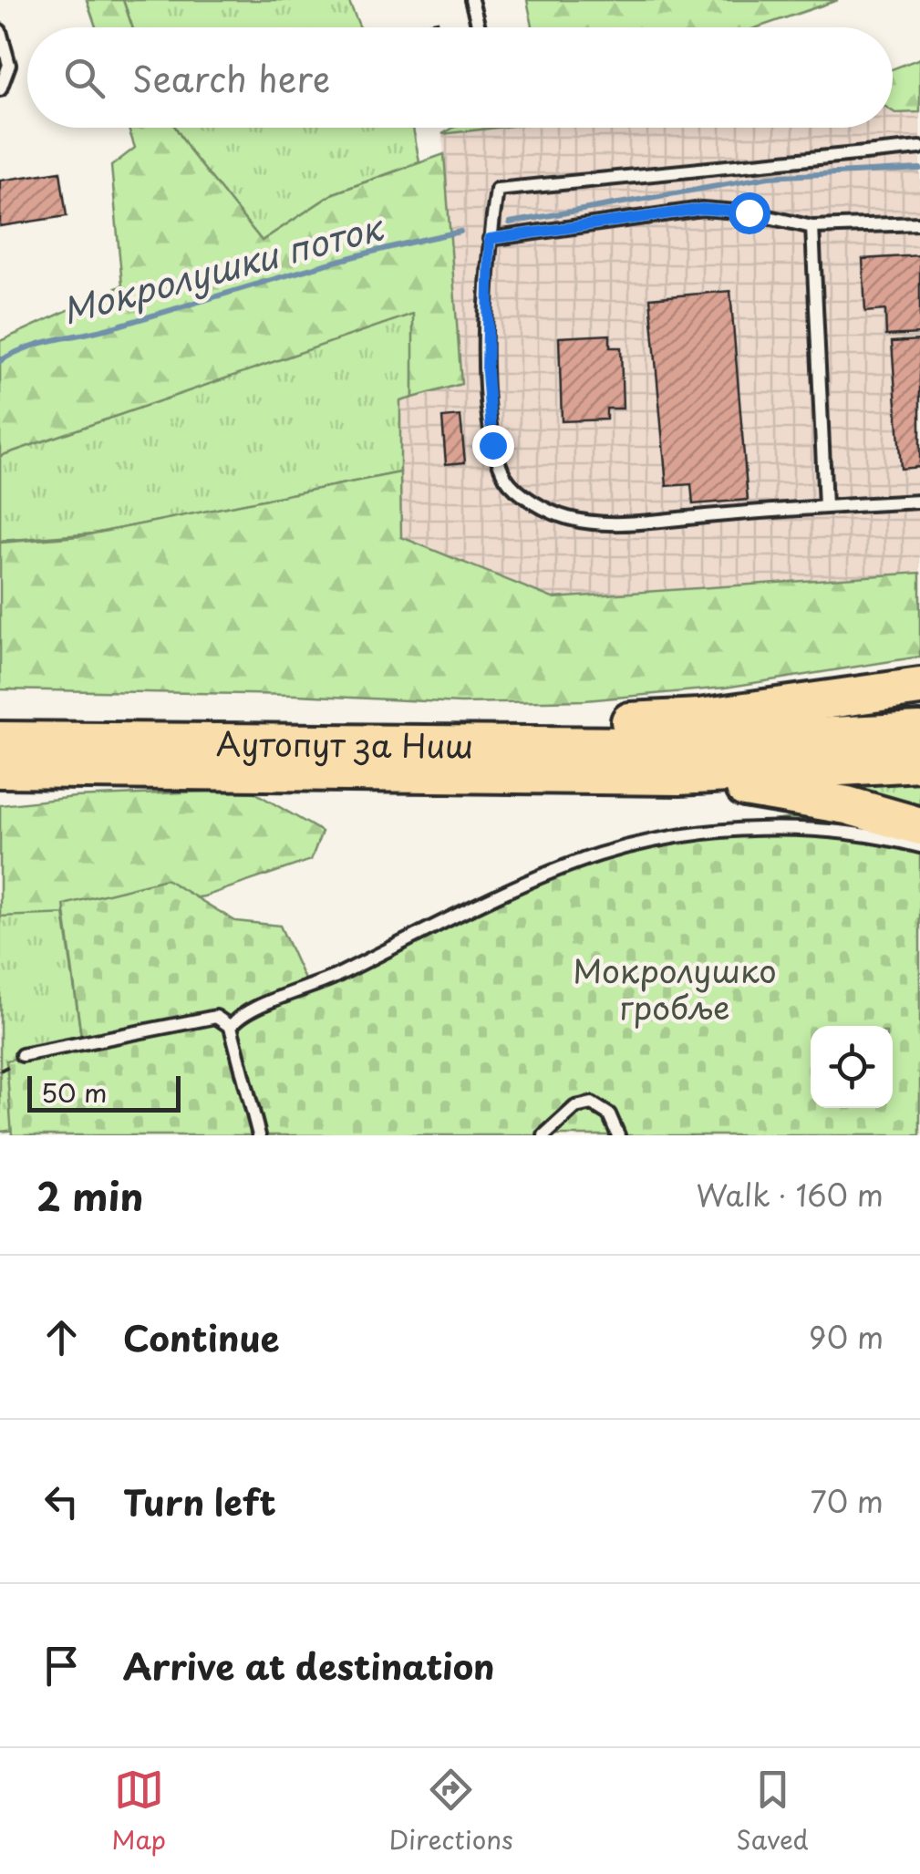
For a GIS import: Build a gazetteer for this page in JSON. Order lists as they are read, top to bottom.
{
  "streets": {
    "highway": ["Аутопут за Ниш"]
  },
  "water": ["Мокролушки поток"],
  "parks": ["Мокролушко гробље"],
  "scale_bar": "50 m",
  "page": {
    "search": "Search here",
    "scale": "50 m",
    "heading": ["2 min", "Walk · 160 m"],
    "list": [
      ["Continue", "90 m"],
      ["Turn left", "70 m"],
      "Arrive at destination"
    ],
    "nav": ["Map", "Directions", "Saved"]
  }
}
